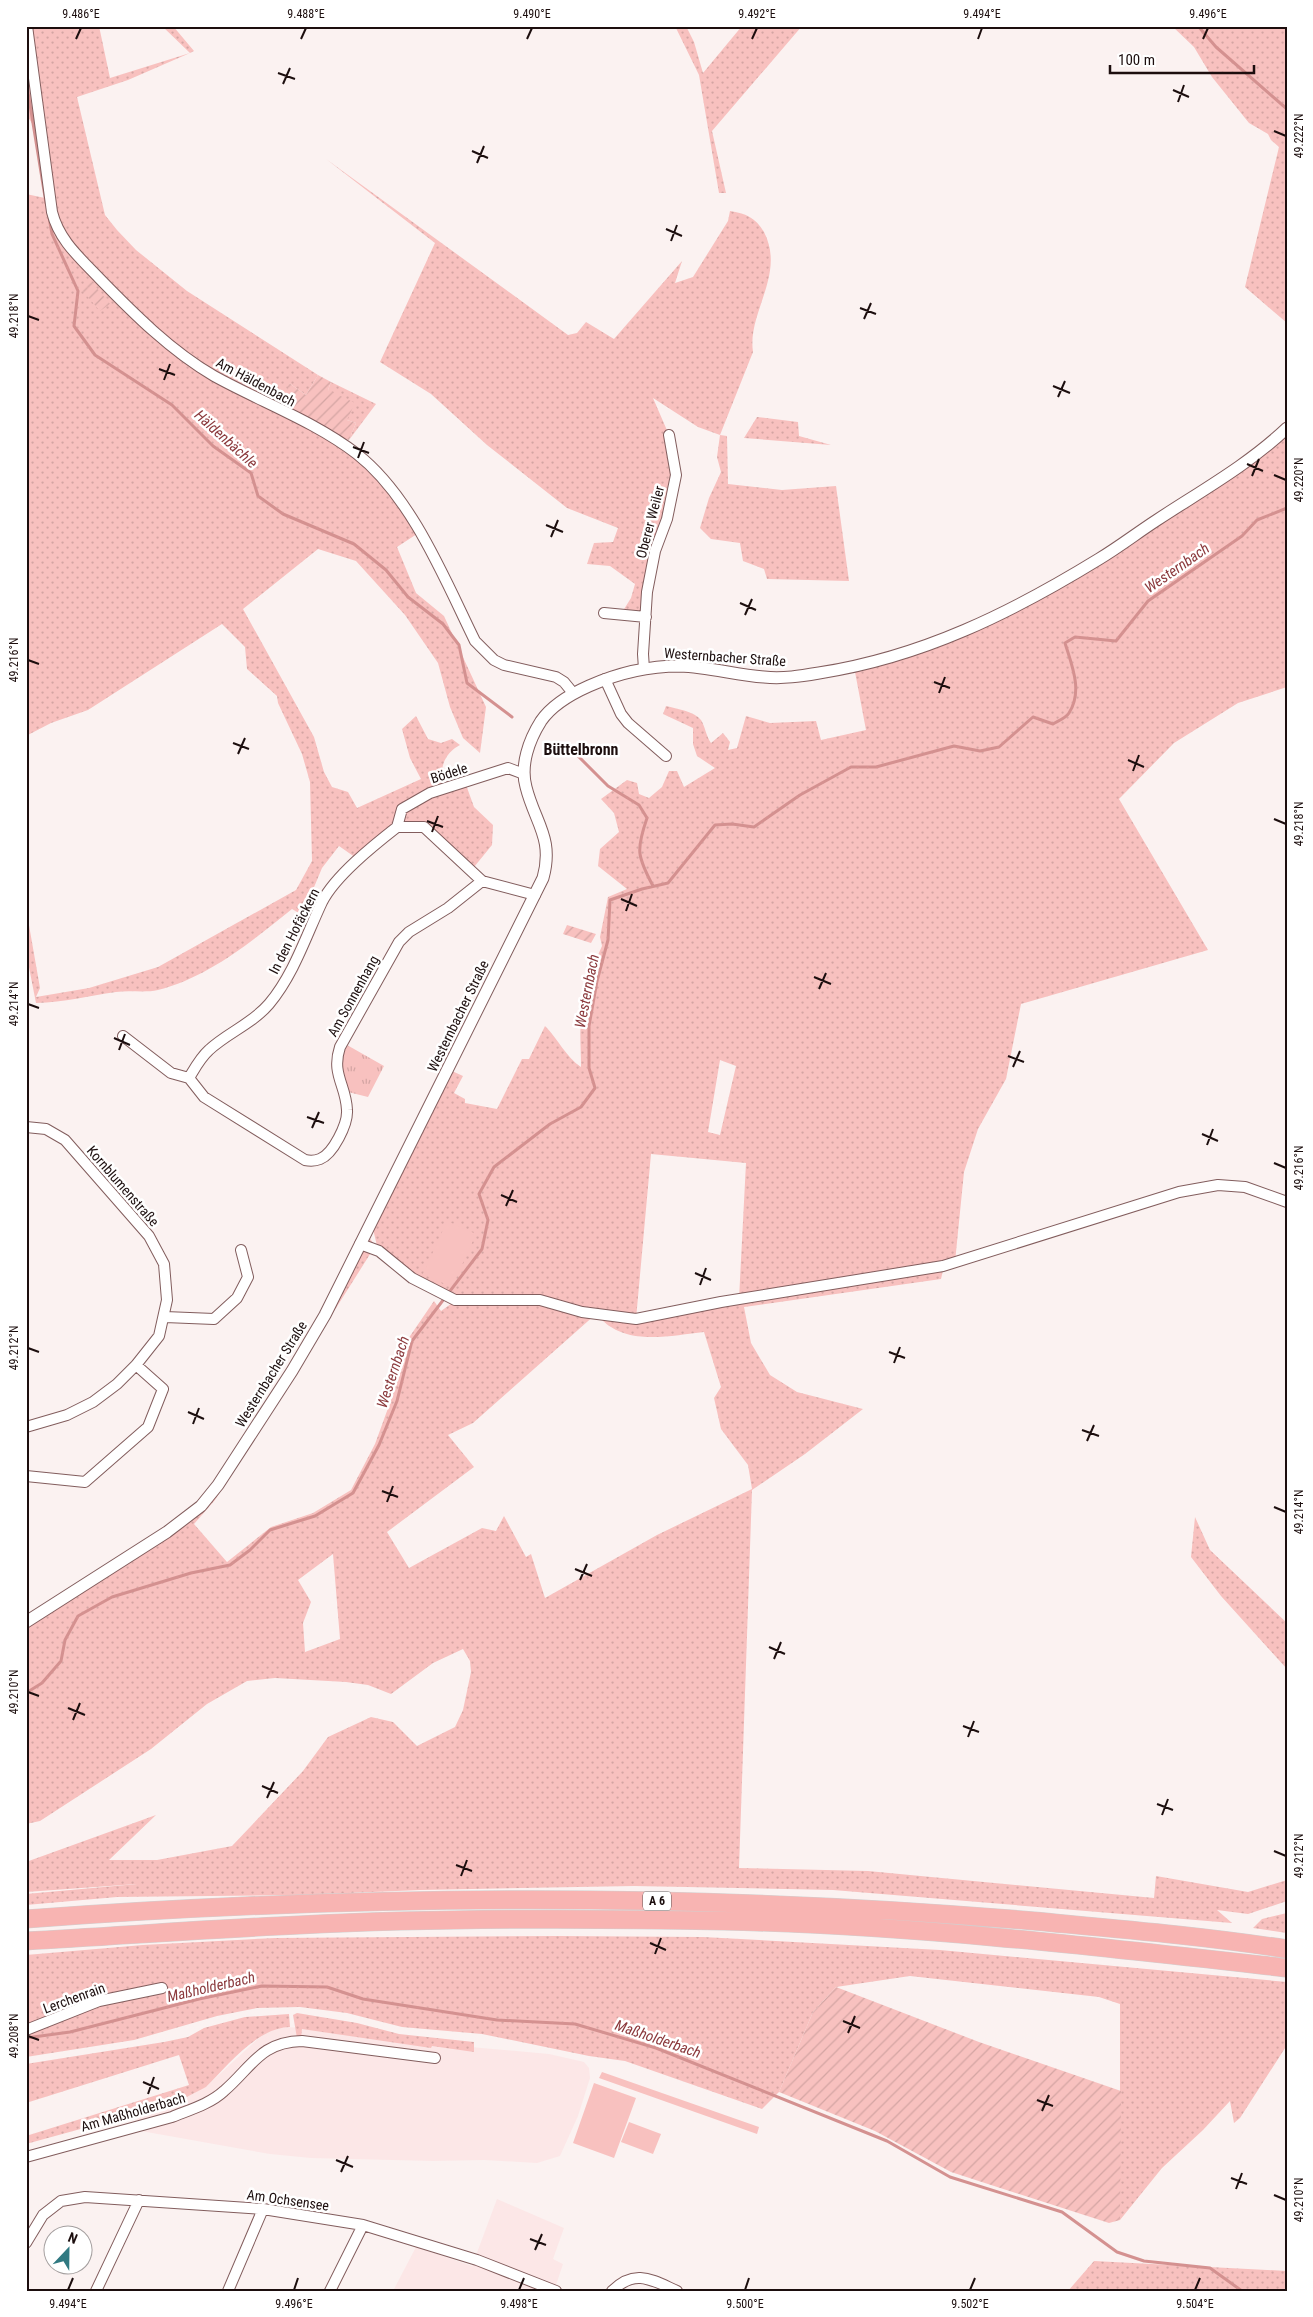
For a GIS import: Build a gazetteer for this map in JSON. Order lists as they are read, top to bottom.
{
  "streets": {
    "highway": ["A 6"],
    "street": [
      "Am Häldenbach",
      "Oberer Weiler",
      "Westernbacher Straße",
      "Bödele",
      "In den Hofäckern",
      "Am Sonnenhang",
      "Kornblumenstraße",
      "Lerchenrain",
      "Am Maßholderbach",
      "Am Ochsensee"
    ]
  },
  "crossings": [
    ["Am Häldenbach", "Westernbacher Straße"],
    ["Oberer Weiler", "Westernbacher Straße"],
    ["Westernbacher Straße", "Bödele"],
    ["Bödele", "In den Hofäckern"],
    ["In den Hofäckern", "Am Sonnenhang"]
  ],
  "districts": ["Büttelbronn"],
  "water": ["Häldenbächle", "Westernbach", "Maßholderbach"],
  "scale_bar": "100 m",
  "north": "top",
  "coordinates": [
    "9.486°E",
    "9.488°E",
    "9.490°E",
    "9.492°E",
    "9.494°E",
    "9.496°E",
    "49.222°N",
    "49.218°N",
    "49.220°N",
    "49.216°N",
    "49.214°N",
    "49.212°N",
    "49.210°N",
    "49.208°N",
    "9.498°E",
    "9.500°E",
    "9.502°E",
    "9.504°E"
  ]
}
